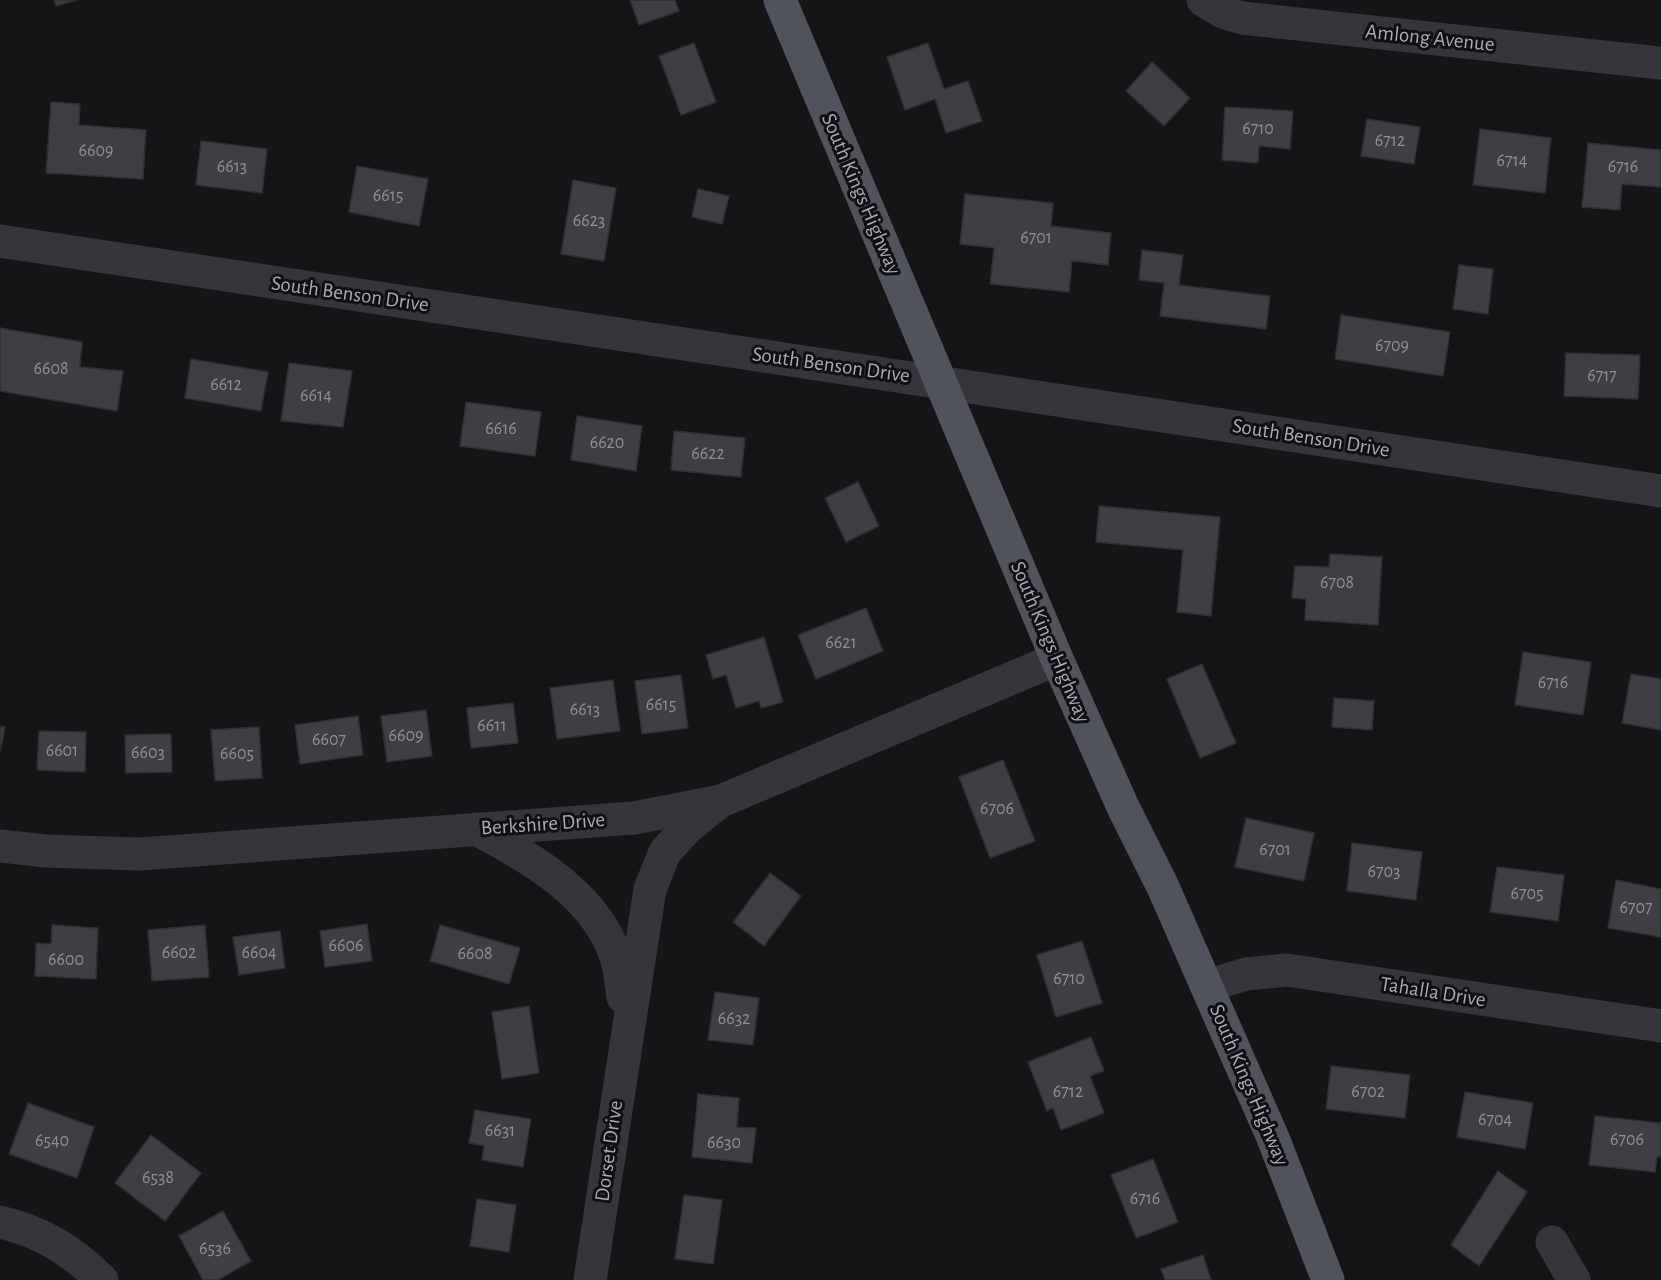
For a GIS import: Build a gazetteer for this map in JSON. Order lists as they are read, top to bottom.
{
  "streets": {
    "main road": ["South Kings Highway"],
    "street": [
      "Amlong Avenue",
      "South Benson Drive",
      "Berkshire Drive",
      "Tahalla Drive",
      "Dorset Drive"
    ]
  },
  "crossings": [
    ["South Kings Highway", "South Benson Drive"],
    ["South Kings Highway", "Berkshire Drive"],
    ["South Kings Highway", "Tahalla Drive"],
    ["Berkshire Drive", "Dorset Drive"]
  ],
  "house_numbers": [
    "6710",
    "6712",
    "6609",
    "6714",
    "6613",
    "6716",
    "6615",
    "6623",
    "6701",
    "6709",
    "6608",
    "6717",
    "6612",
    "6614",
    "6616",
    "6620",
    "6622",
    "6708",
    "6621",
    "6716",
    "6615",
    "6613",
    "6611",
    "6609",
    "6607",
    "6601",
    "6603",
    "6605",
    "6706",
    "6701",
    "6703",
    "6705",
    "6707",
    "6606",
    "6602",
    "6604",
    "6608",
    "6600",
    "6710",
    "6632",
    "6712",
    "6702",
    "6704",
    "6631",
    "6706",
    "6540",
    "6630",
    "6538",
    "6716",
    "6536"
  ]
}
